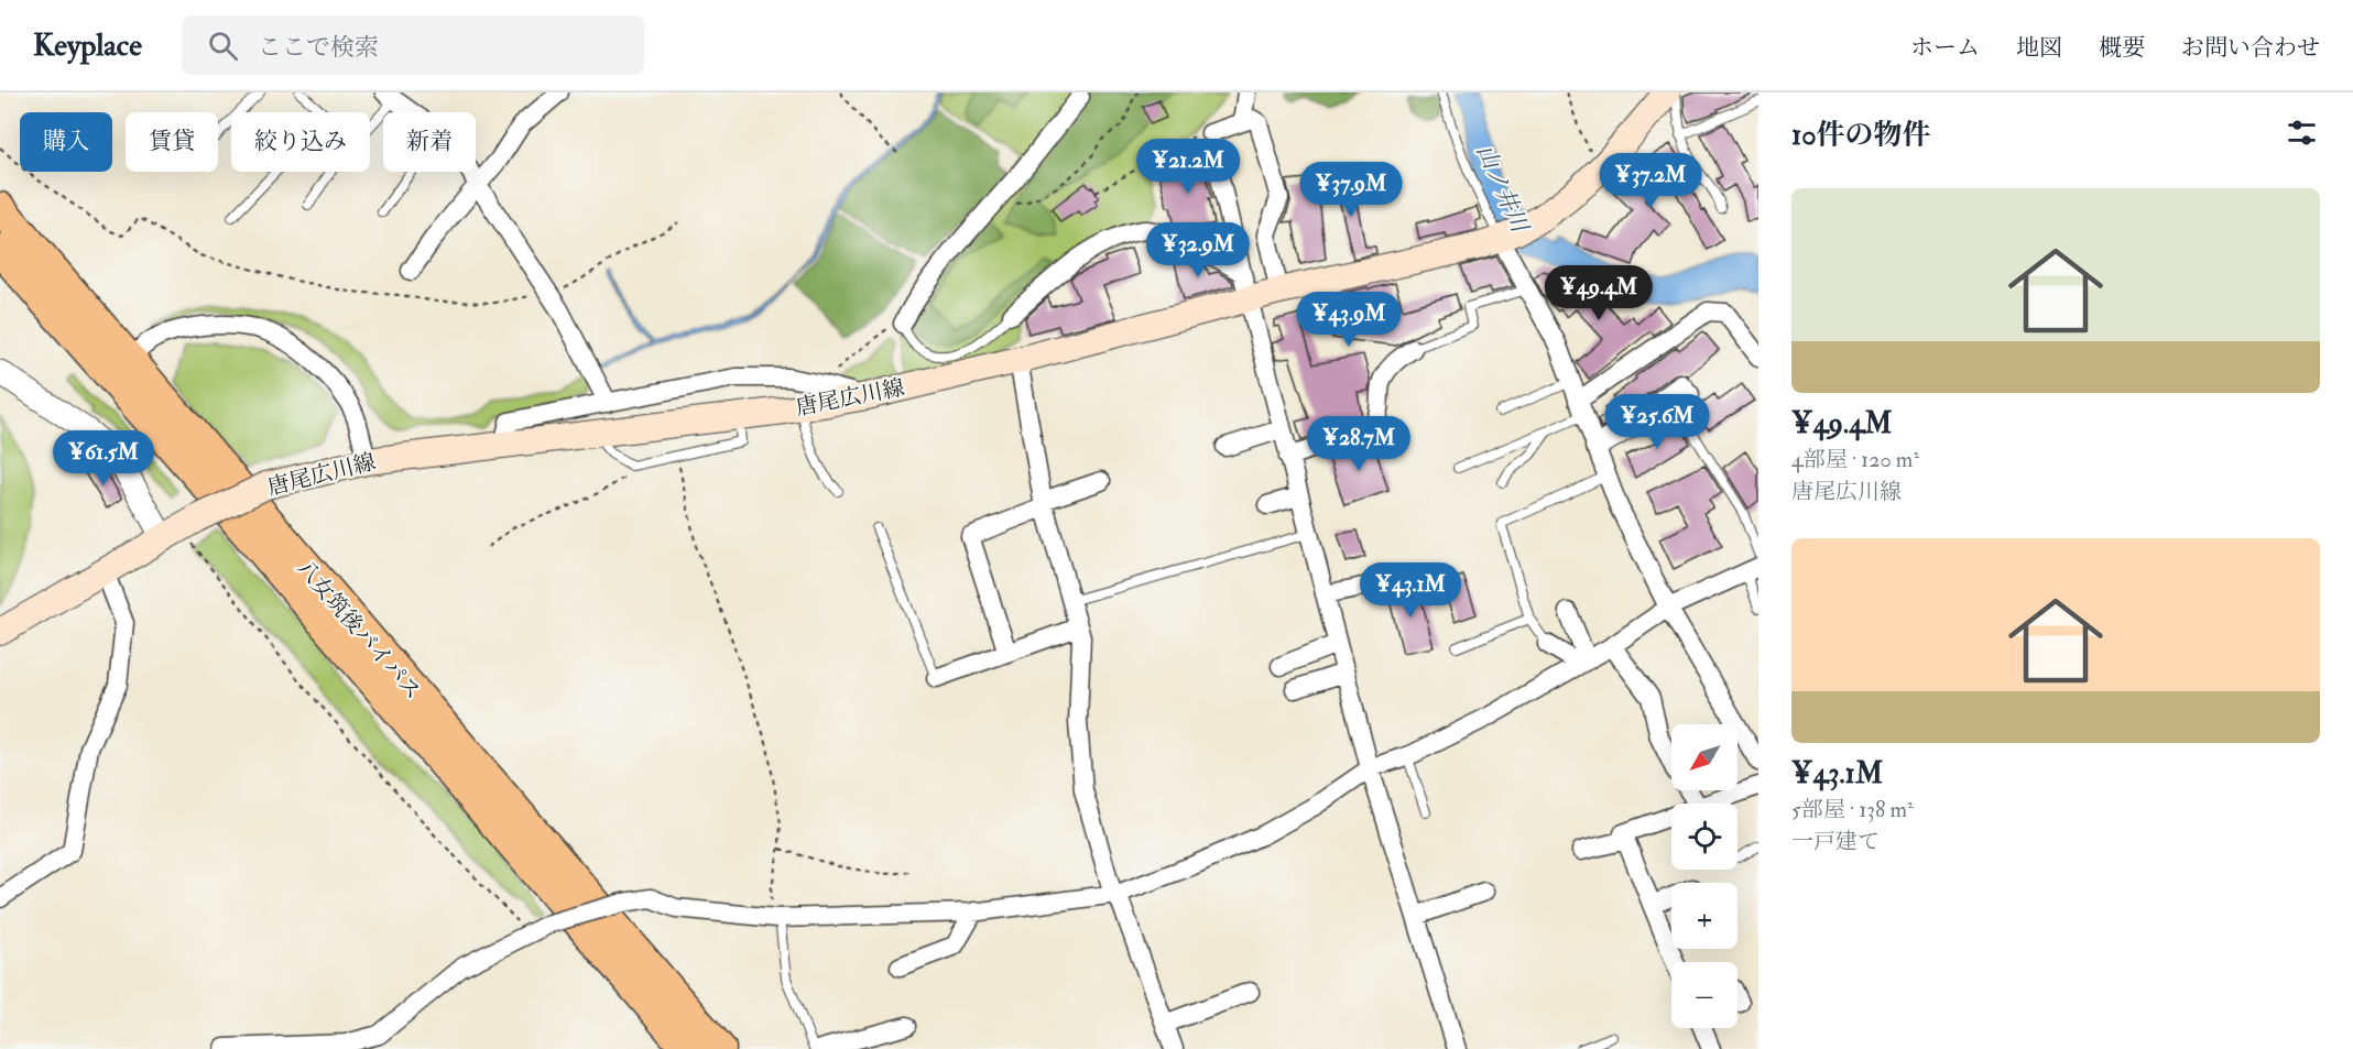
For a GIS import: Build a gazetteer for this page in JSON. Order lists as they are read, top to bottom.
{
  "streets": {
    "highway": ["八女筑後バイパス"],
    "main road": ["唐尾広川線"]
  },
  "water": ["山ノ井川"],
  "north": "bottom left",
  "page": {
    "header": "Keyplace",
    "search": "ここで検索",
    "nav": [
      "ホーム",
      "地図",
      "概要",
      "お問い合わせ"
    ],
    "heading": "10件の物件",
    "chip": [
      "購入",
      "賃貸",
      "絞り込み",
      "新着"
    ],
    "price": [
      "¥21.2M",
      "¥37.2M",
      "¥37.9M",
      "¥32.9M",
      "¥49.4M",
      "¥43.9M",
      "¥25.6M",
      "¥28.7M",
      "¥61.5M",
      "¥43.1M"
    ],
    "list": [
      {
        "name": "¥49.4M",
        "note": "4部屋 · 120 m² · 唐尾広川線"
      },
      {
        "name": "¥43.1M",
        "note": "5部屋 · 138 m² · 一戸建て"
      }
    ],
    "map_buttons": ["+", "−"]
  }
}
